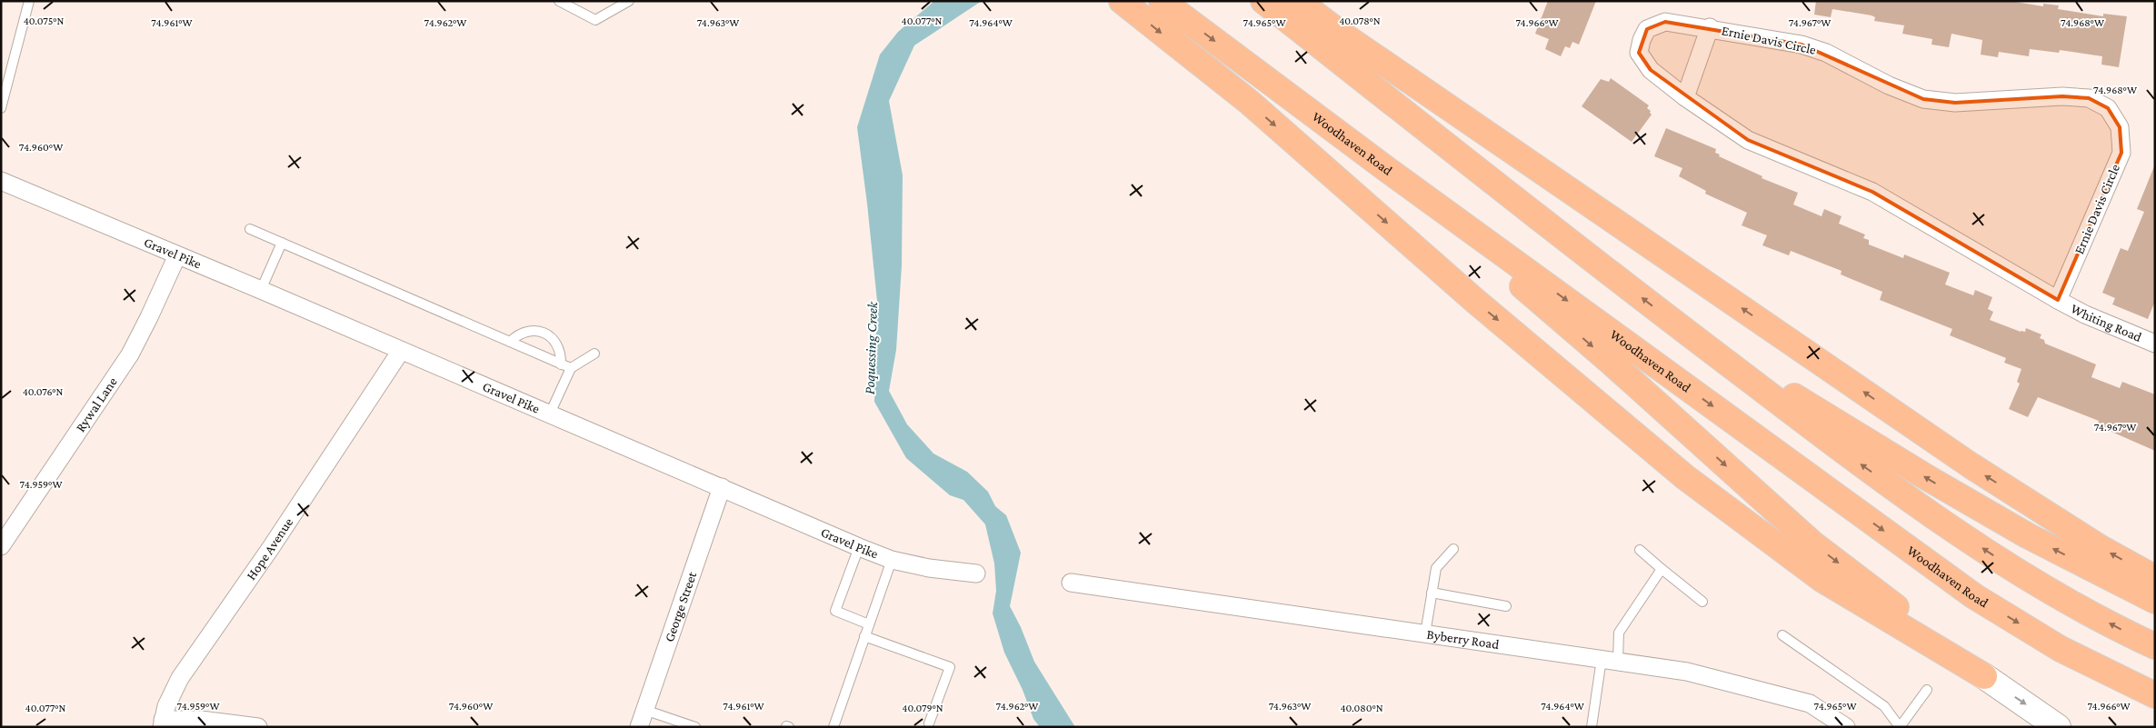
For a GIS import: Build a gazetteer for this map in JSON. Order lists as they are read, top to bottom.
{
  "streets": {
    "highway": ["Woodhaven Road"],
    "street": [
      "Ernie Davis Circle",
      "Gravel Pike",
      "Whiting Road",
      "Rywal Lane",
      "Hope Avenue",
      "George Street",
      "Byberry Road"
    ]
  },
  "crossings": [
    ["Ernie Davis Circle", "Whiting Road"],
    ["Gravel Pike", "Rywal Lane"],
    ["Gravel Pike", "Hope Avenue"],
    ["Gravel Pike", "George Street"]
  ],
  "water": ["Poquessing Creek"],
  "coordinates": [
    "40.075°N",
    "40.077°N",
    "40.078°N",
    "74.963°W",
    "74.964°W",
    "74.965°W",
    "74.967°W",
    "74.968°W",
    "74.961°W",
    "74.962°W",
    "74.966°W",
    "74.960°W",
    "40.076°N",
    "74.959°W",
    "40.079°N",
    "40.080°N"
  ]
}
